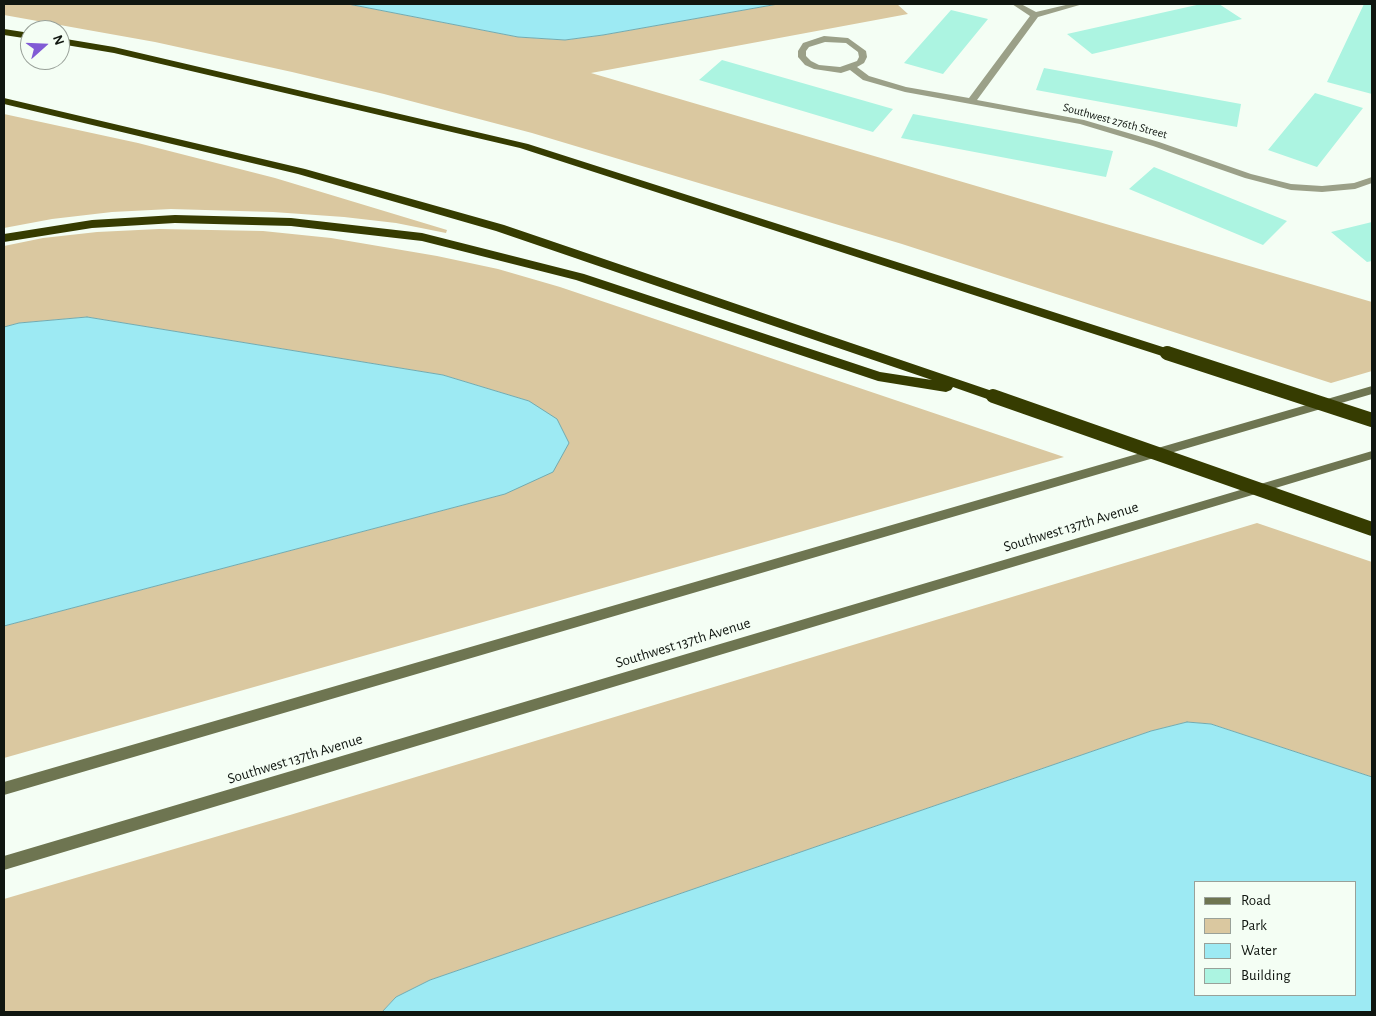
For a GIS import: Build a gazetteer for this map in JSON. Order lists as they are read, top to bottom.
{
  "streets": {
    "main road": ["Southwest 137th Avenue"],
    "street": ["Southwest 276th Street"]
  },
  "legend": [
    "Road",
    "Park",
    "Water",
    "Building"
  ],
  "north": "right"
}
